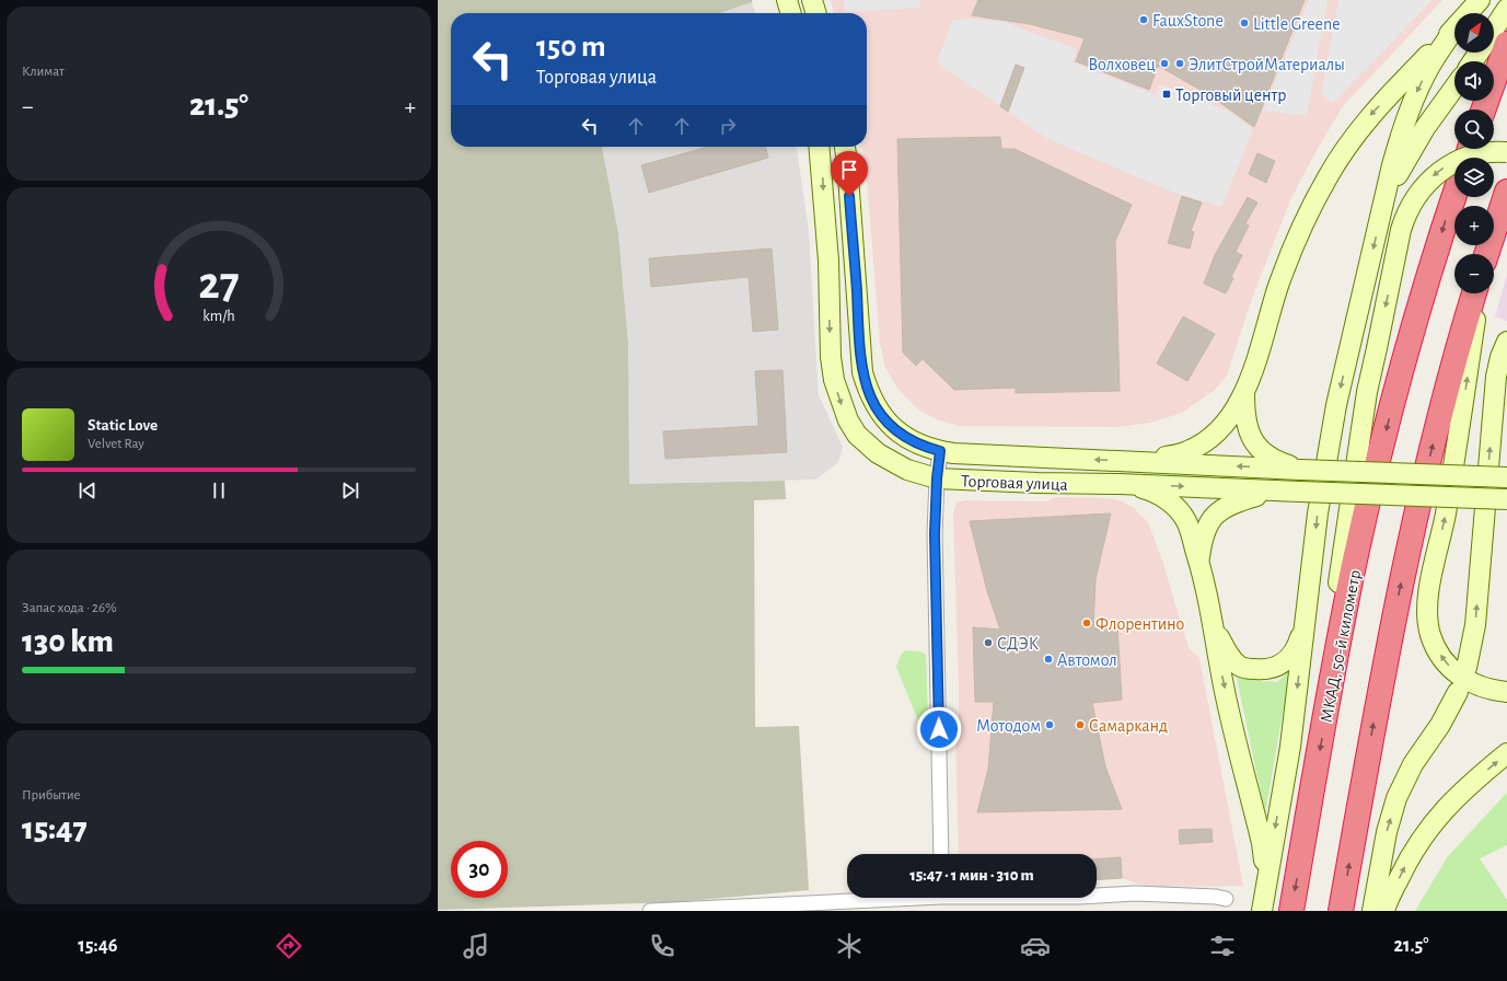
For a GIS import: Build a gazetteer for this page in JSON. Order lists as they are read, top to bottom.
{
  "streets": {
    "highway": ["МКАД, 50-й километр"],
    "street": ["Торговая улица"]
  },
  "places": {
    "other": [
      "FauxStone",
      "Little Greene",
      "Волховец",
      "ЭлитСтройМатериалы",
      "Флорентино",
      "СДЭК",
      "Автомол",
      "Мотодом",
      "Самарканд"
    ],
    "transit": ["Торговый центр"]
  },
  "north": "top right",
  "page": {
    "tile": [
      "Климат",
      ["Запас хода · 26%", "130 km"],
      ["Прибытие", "15:47"]
    ],
    "map_buttons": ["+", "−"],
    "turn": ["150 m", "Торговая улица"],
    "heat": ["−", "21.5°", "+"],
    "song": ["Static Love", "Velvet Ray"],
    "limit": "30",
    "trip": "15:47 · 1 мин · 310 m",
    "tabs": ["15:46", "21.5°"],
    "gauge": ["27", "km/h"]
  }
}
